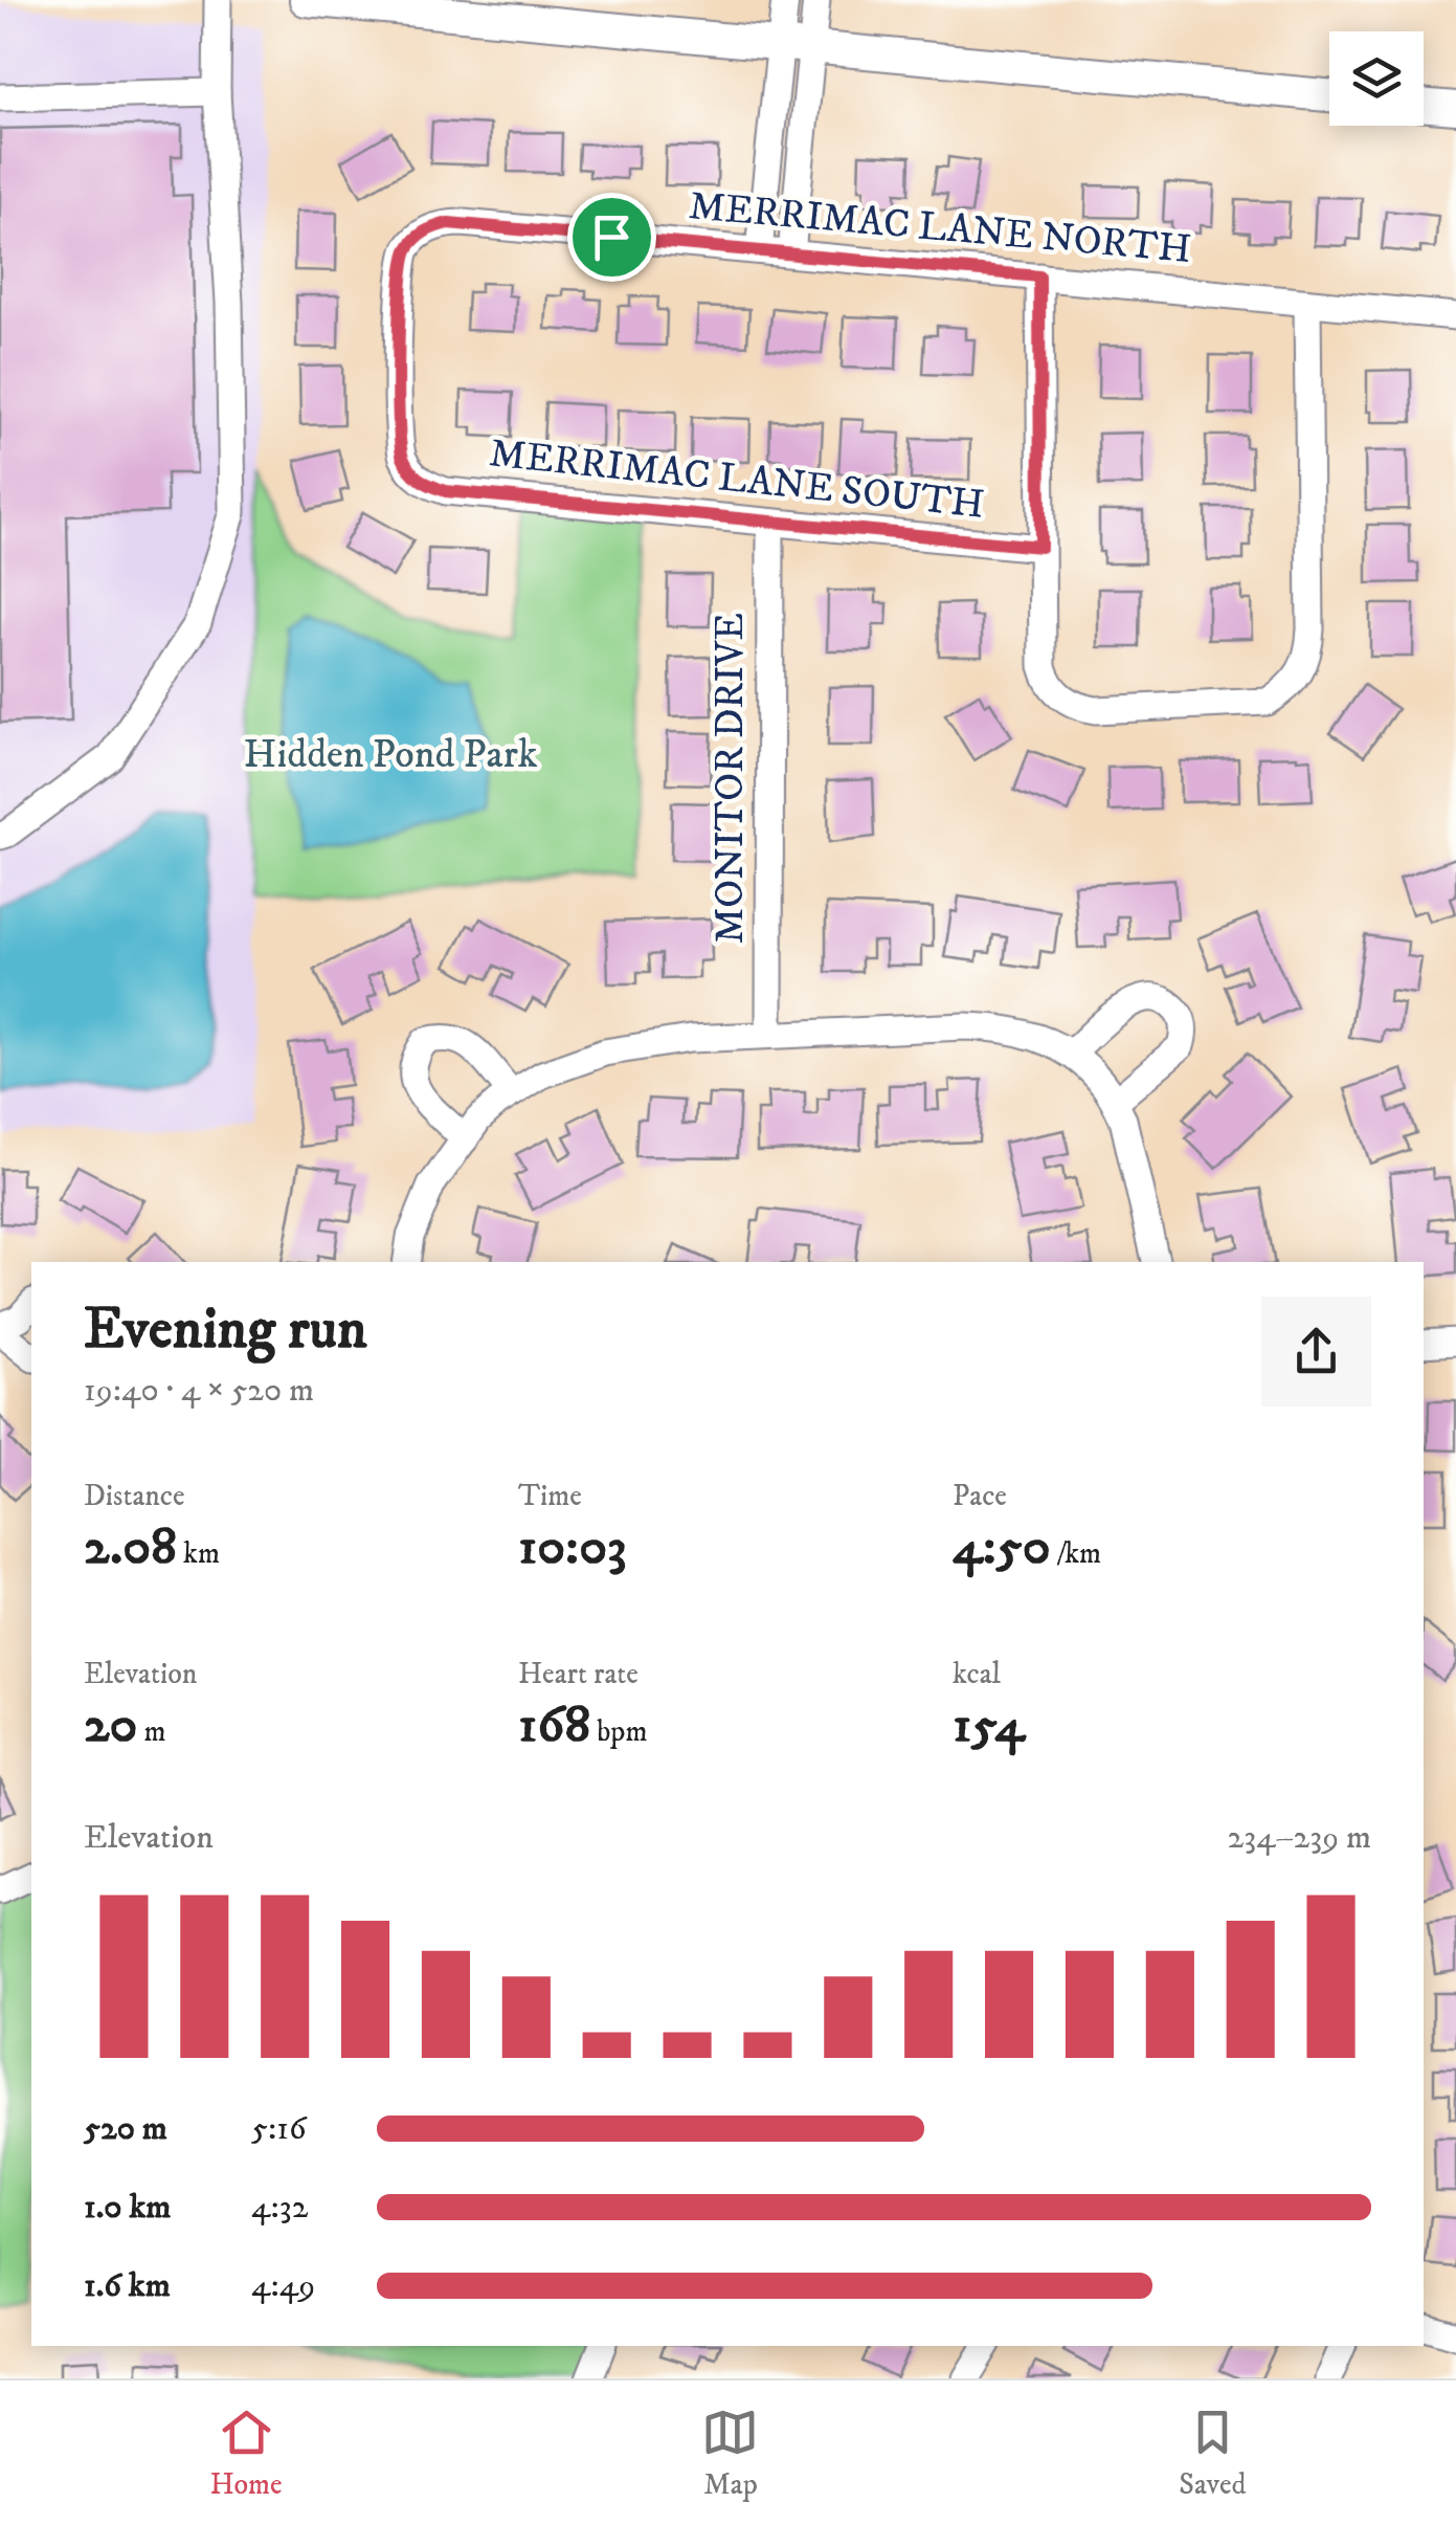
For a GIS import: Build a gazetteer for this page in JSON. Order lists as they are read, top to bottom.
{
  "streets": {
    "street": ["MERRIMAC LANE NORTH", "MERRIMAC LANE SOUTH", "MONITOR DRIVE"]
  },
  "crossings": [
    ["MERRIMAC LANE NORTH", "MERRIMAC LANE SOUTH"],
    ["MERRIMAC LANE SOUTH", "MONITOR DRIVE"]
  ],
  "parks": ["Hidden Pond Park"],
  "page": {
    "heading": ["Evening run", "19:40 · 4 × 520 m"],
    "stats": [
      ["Distance", "2.08 km"],
      ["Time", "10:03"],
      ["Pace", "4:50 /km"],
      ["Elevation", "20 m"],
      ["Heart rate", "168 bpm"],
      ["kcal", "154"]
    ],
    "chart": ["Elevation", "234–239 m"],
    "list": [
      {
        "name": "520 m",
        "note": "5:16"
      },
      {
        "name": "1.0 km",
        "note": "4:32"
      },
      {
        "name": "1.6 km",
        "note": "4:49"
      }
    ],
    "tabs": ["Home", "Map", "Saved"]
  }
}
